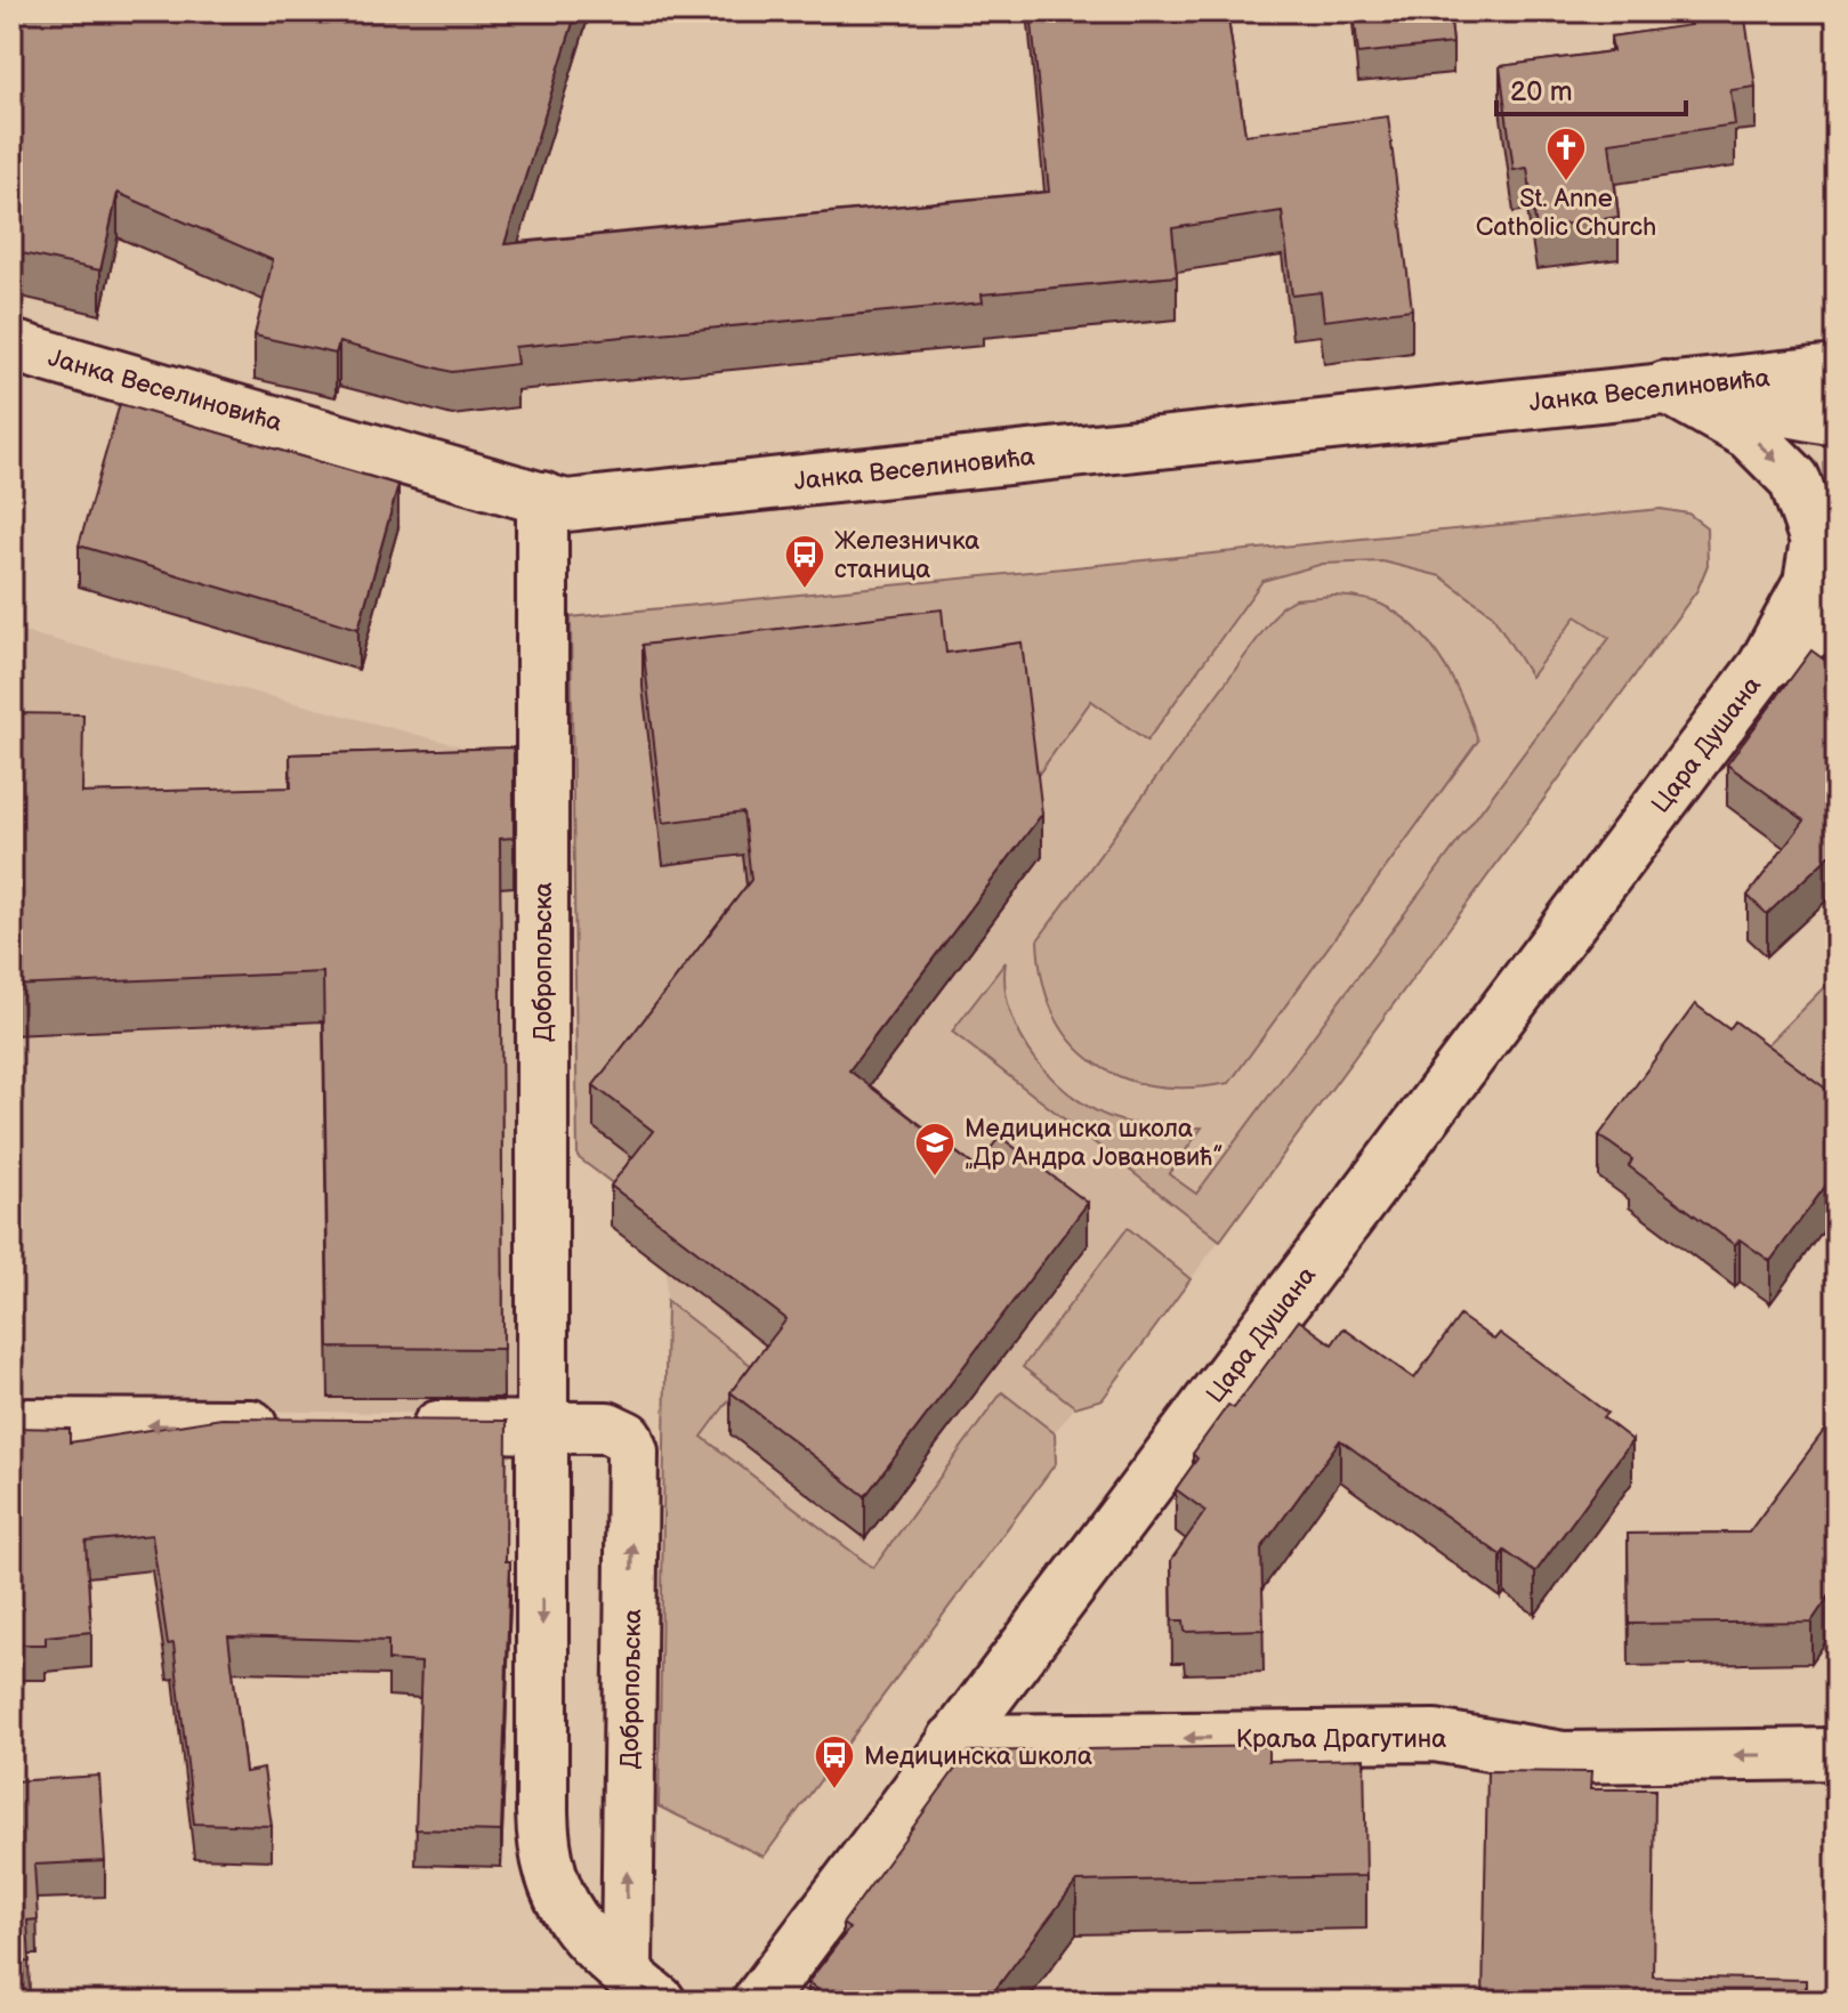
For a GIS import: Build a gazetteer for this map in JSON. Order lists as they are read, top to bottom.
{
  "streets": {
    "main road": [
      "Јанка Веселиновића",
      "Цара Душана",
      "Добропољска",
      "Краља Драгутина"
    ]
  },
  "crossings": [
    ["Јанка Веселиновића", "Добропољска"],
    ["Цара Душана", "Краља Драгутина"]
  ],
  "one_way": ["Краља Драгутина"],
  "places": {
    "church": ["St. Anne Catholic Church"],
    "bus stop": ["Железничка станица", "Медицинска школа"],
    "school or university": ["Медицинска школа „Др Андра Јовановић”"]
  },
  "scale_bar": "20 m"
}
